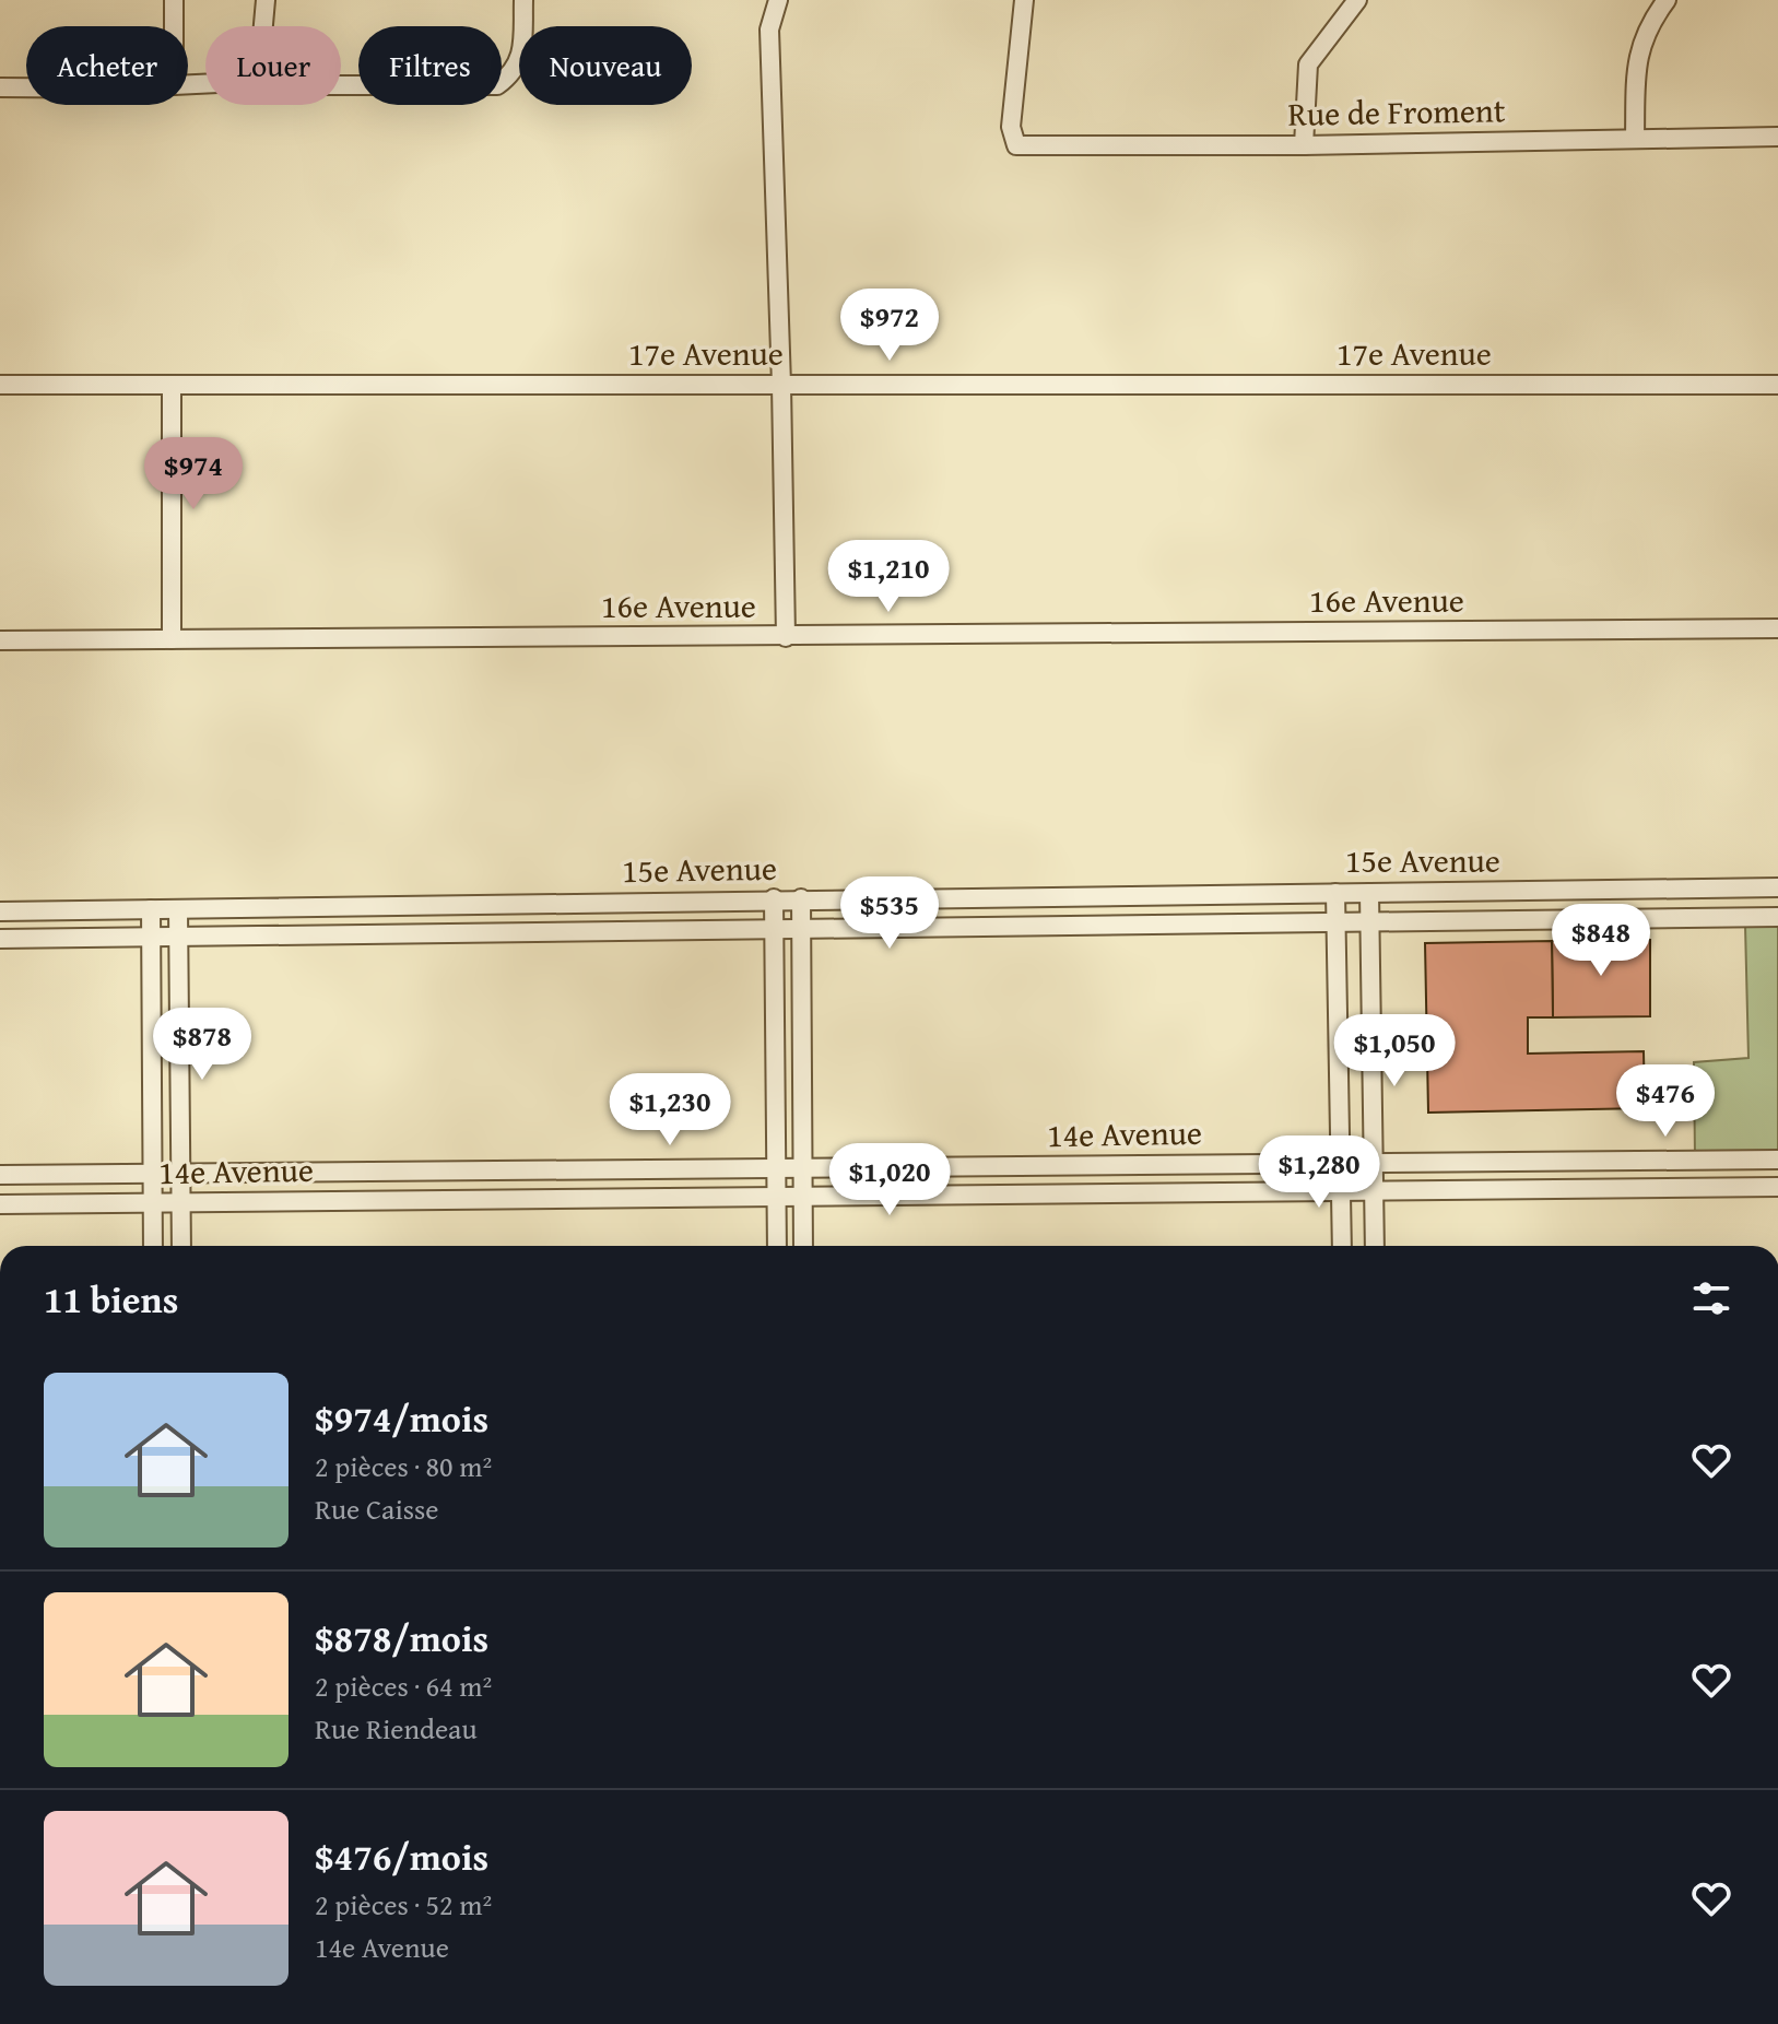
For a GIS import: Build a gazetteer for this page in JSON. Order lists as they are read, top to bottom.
{
  "streets": {
    "street": [
      "Rue de Froment",
      "17e Avenue",
      "16e Avenue",
      "15e Avenue",
      "14e Avenue"
    ]
  },
  "page": {
    "chip": [
      "Acheter",
      "Louer",
      "Filtres",
      "Nouveau"
    ],
    "price": [
      "$972",
      "$974",
      "$1,210",
      "$535",
      "$848",
      "$878",
      "$1,050",
      "$476",
      "$1,230",
      "$1,280",
      "$1,020"
    ],
    "heading": "11 biens",
    "list": [
      {
        "name": "$974/mois",
        "note": "2 pièces · 80 m² · Rue Caisse"
      },
      {
        "name": "$878/mois",
        "note": "2 pièces · 64 m² · Rue Riendeau"
      },
      {
        "name": "$476/mois",
        "note": "2 pièces · 52 m² · 14e Avenue"
      }
    ]
  }
}
